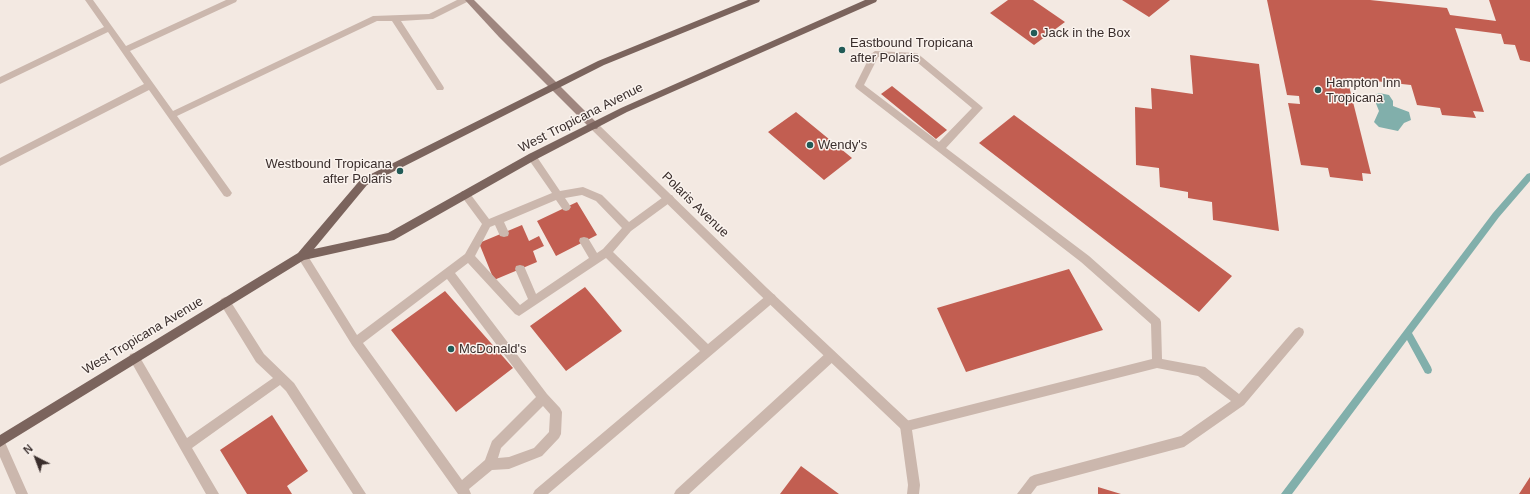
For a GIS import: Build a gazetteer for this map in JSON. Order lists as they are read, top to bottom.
{
  "streets": {
    "main road": ["West Tropicana Avenue"],
    "street": ["Polaris Avenue"]
  },
  "crossings": [
    ["West Tropicana Avenue", "Polaris Avenue"]
  ],
  "places": [
    "Jack in the Box",
    "Eastbound Tropicana after Polaris",
    "Hampton Inn Tropicana",
    "Wendy's",
    "Westbound Tropicana after Polaris",
    "McDonald's"
  ],
  "north": "top left"
}
